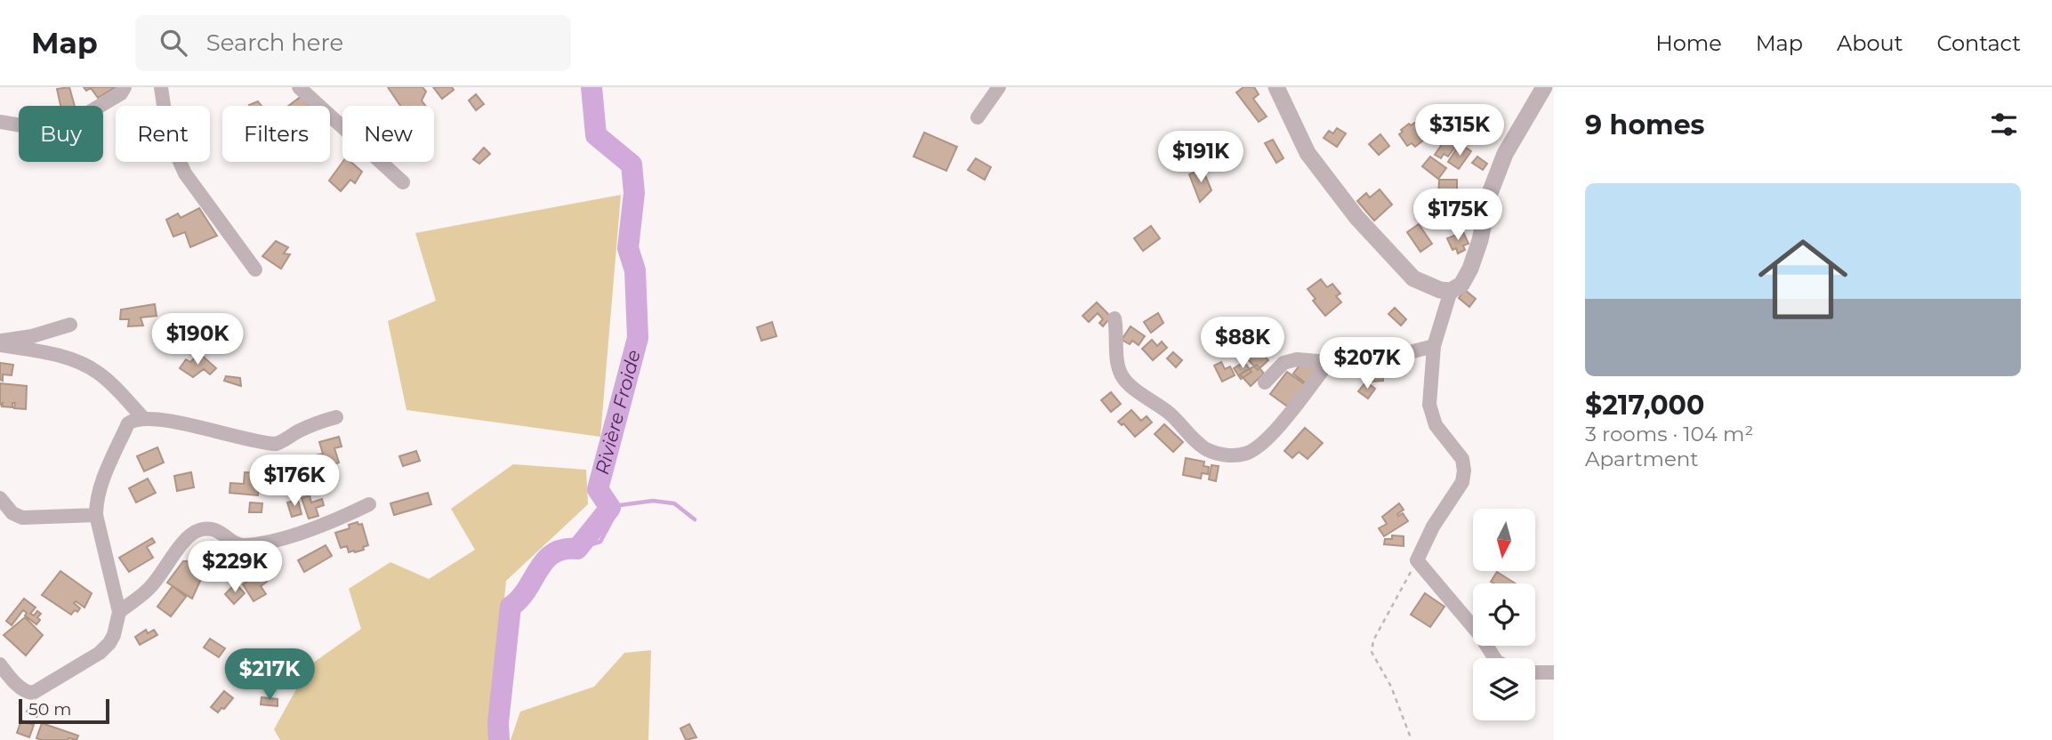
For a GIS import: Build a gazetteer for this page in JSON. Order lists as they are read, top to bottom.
{
  "water": ["Rivière Froide"],
  "scale_bar": "50 m",
  "north": "bottom",
  "page": {
    "header": "Map",
    "search": "Search here",
    "nav": [
      "Home",
      "Map",
      "About",
      "Contact"
    ],
    "heading": "9 homes",
    "price": [
      "$315K",
      "$191K",
      "$175K",
      "$190K",
      "$88K",
      "$207K",
      "$176K",
      "$229K",
      "$217K"
    ],
    "chip": [
      "Buy",
      "Rent",
      "Filters",
      "New"
    ],
    "list": [
      {
        "name": "$217,000",
        "note": "3 rooms · 104 m² · Apartment"
      }
    ],
    "scale": "50 m"
  }
}
